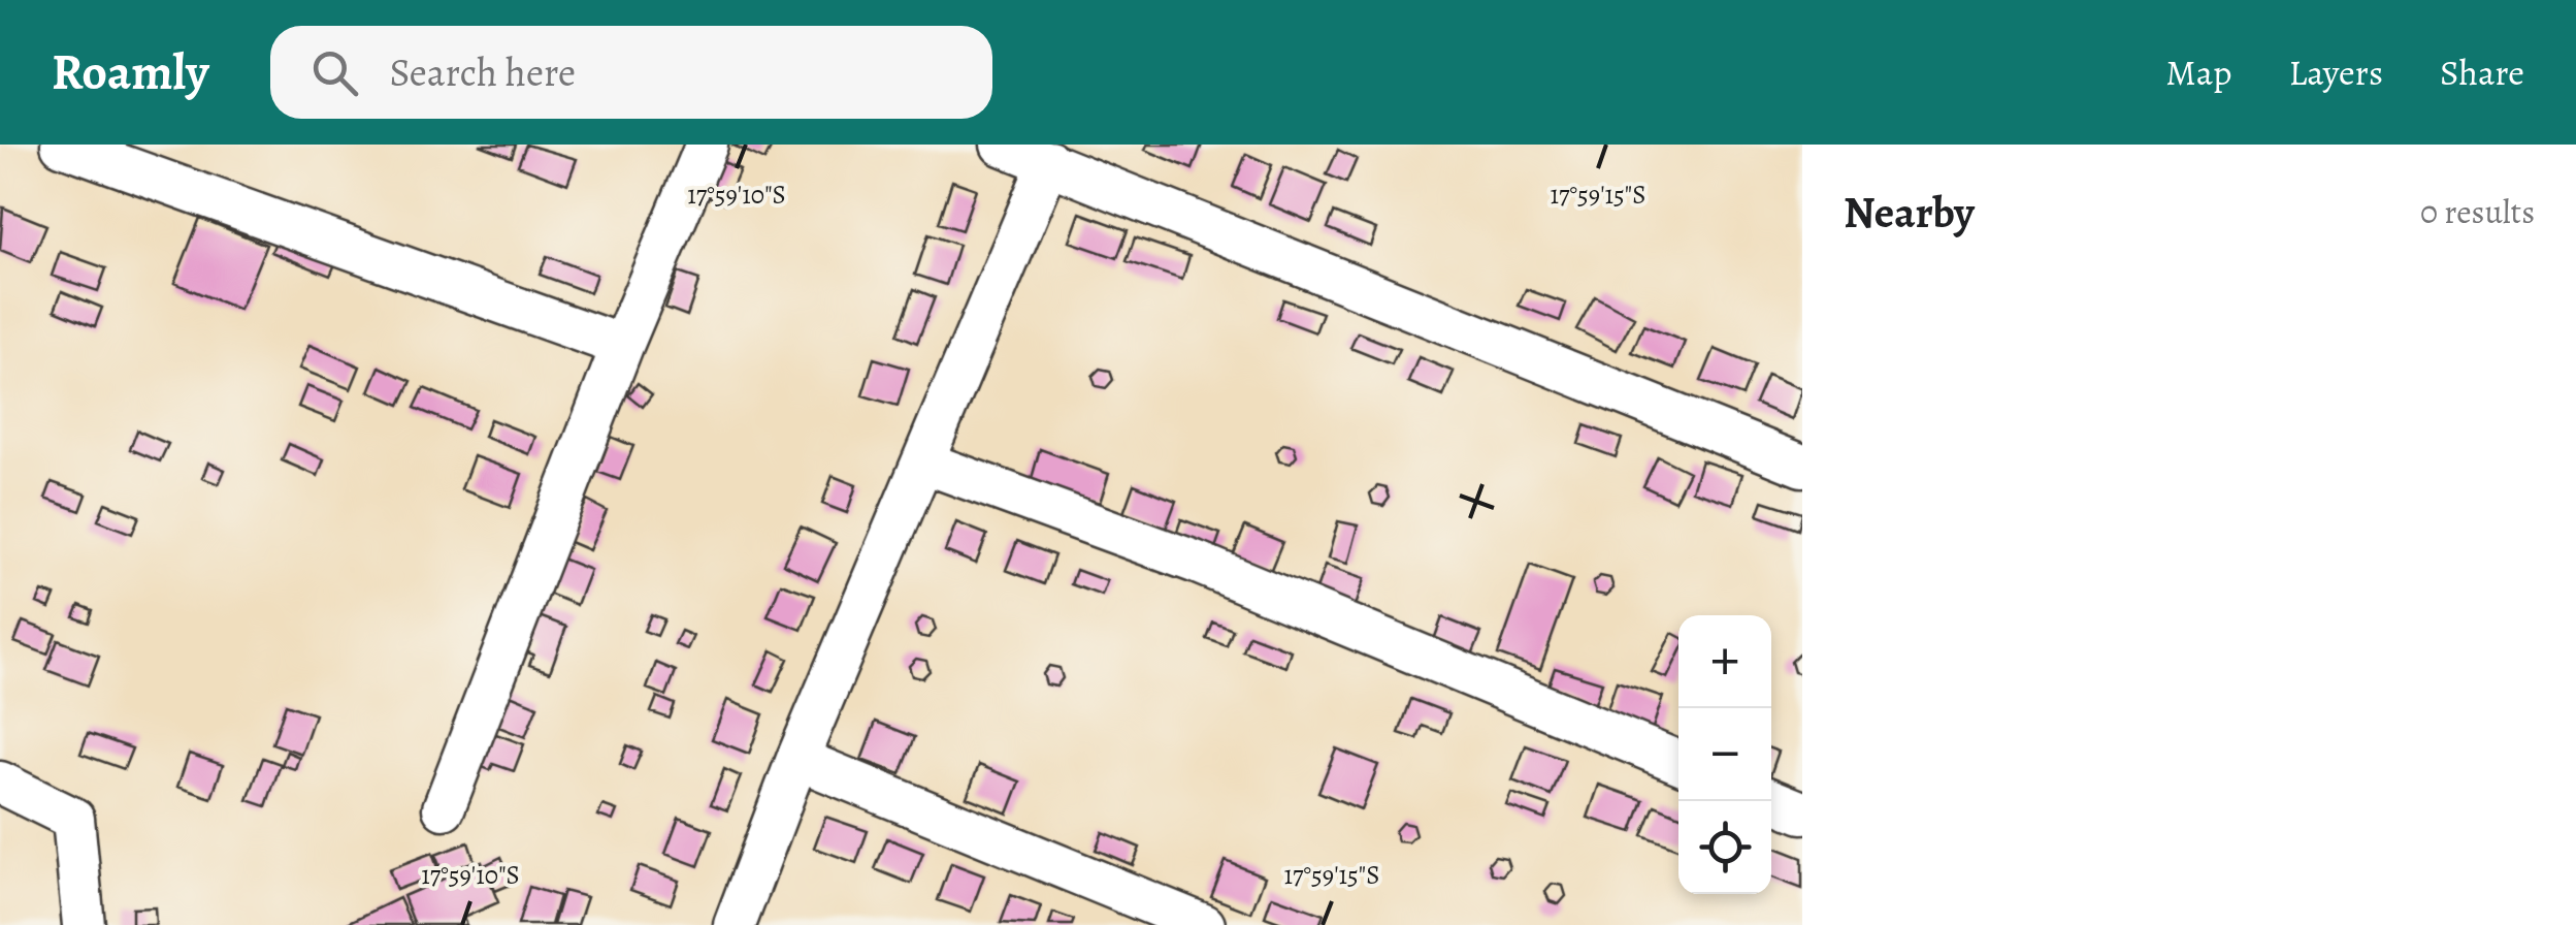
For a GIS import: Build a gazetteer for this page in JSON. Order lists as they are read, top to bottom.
{
  "page": {
    "header": "Roamly",
    "search": "Search here",
    "nav": ["Map", "Layers", "Share"],
    "heading": ["Nearby", "0 results"],
    "map_buttons": ["+", "−"]
  },
  "coordinates": ["17°59'10\"S", "17°59'15\"S"]
}
